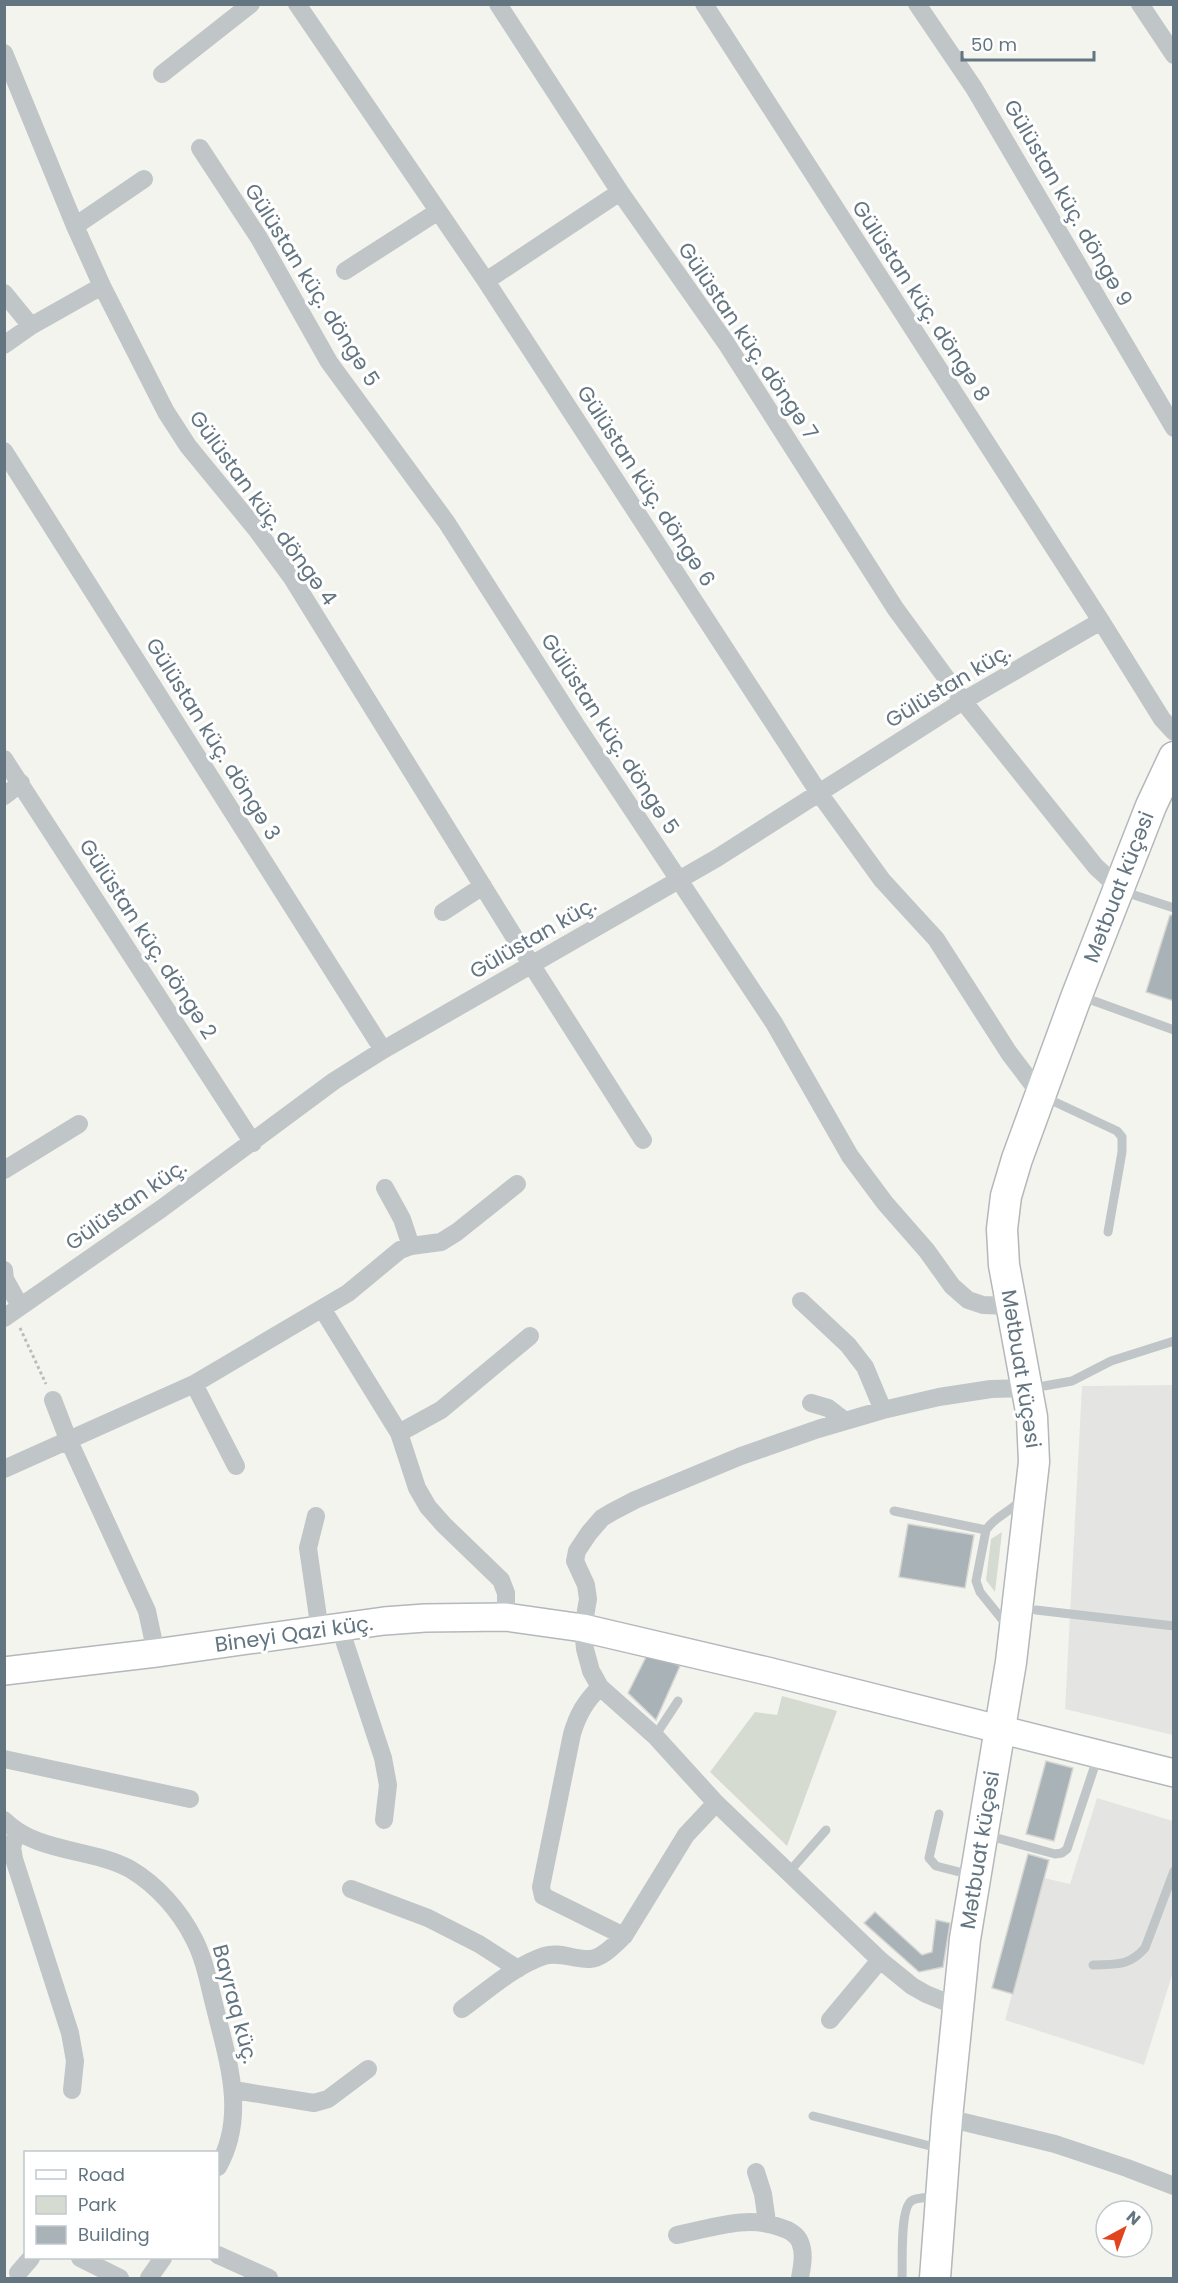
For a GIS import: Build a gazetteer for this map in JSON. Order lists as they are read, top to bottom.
{
  "streets": {
    "main road": ["Mətbuat küçəsi", "Bineyi Qazi küç."],
    "street": [
      "Gülüstan küç. döngə 9",
      "Gülüstan küç. döngə 5",
      "Gülüstan küç. döngə 8",
      "Gülüstan küç. döngə 7",
      "Gülüstan küç. döngə 6",
      "Gülüstan küç. döngə 4",
      "Gülüstan küç.",
      "Gülüstan küç. döngə 3",
      "Gülüstan küç. döngə 2",
      "Bayraq küç."
    ]
  },
  "crossings": [
    ["Gülüstan küç. döngə 5", "Gülüstan küç."],
    ["Gülüstan küç. döngə 5", "Mətbuat küçəsi"],
    ["Gülüstan küç. döngə 8", "Gülüstan küç."],
    ["Gülüstan küç. döngə 7", "Gülüstan küç."],
    ["Gülüstan küç. döngə 7", "Mətbuat küçəsi"],
    ["Gülüstan küç. döngə 6", "Gülüstan küç."],
    ["Gülüstan küç. döngə 6", "Mətbuat küçəsi"],
    ["Gülüstan küç. döngə 4", "Gülüstan küç."],
    ["Gülüstan küç.", "Gülüstan küç. döngə 3"],
    ["Gülüstan küç.", "Gülüstan küç. döngə 2"],
    ["Mətbuat küçəsi", "Bineyi Qazi küç."]
  ],
  "legend": ["Road", "Park", "Building"],
  "scale_bar": "50 m",
  "north": "top right"
}
